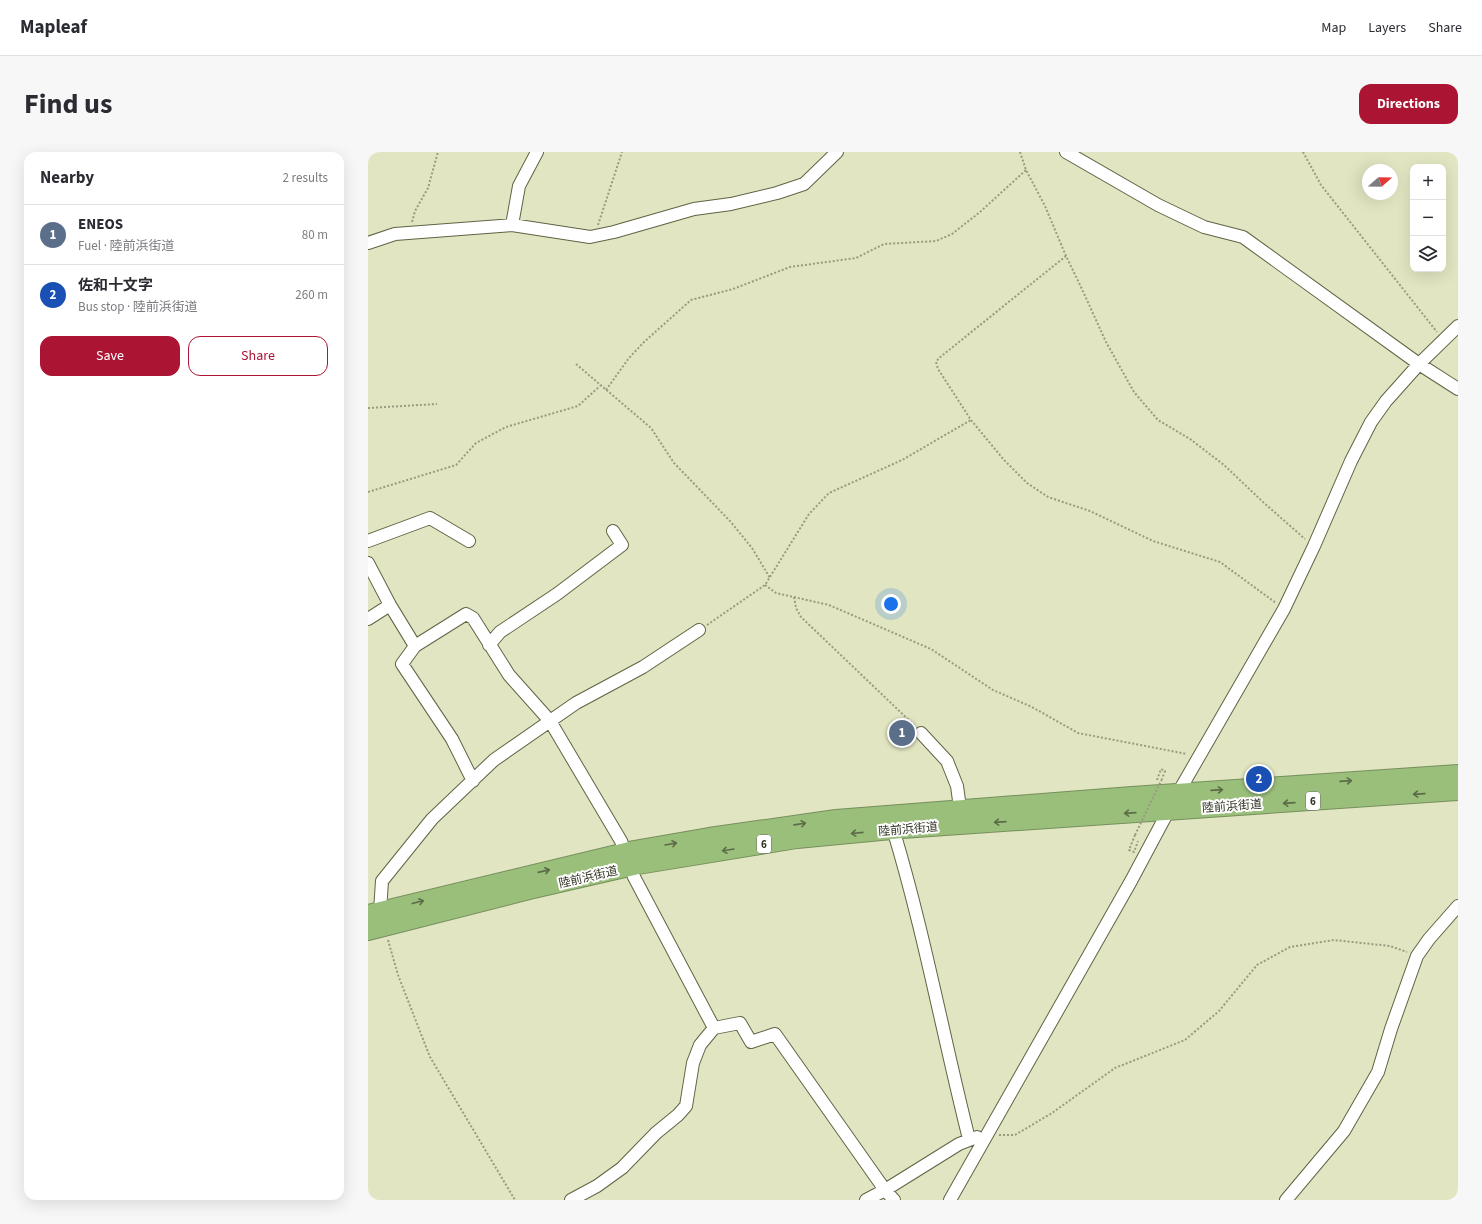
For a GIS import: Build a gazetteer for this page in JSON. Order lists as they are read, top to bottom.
{
  "streets": {
    "highway": ["6", "陸前浜街道"]
  },
  "north": "right",
  "page": {
    "header": "Mapleaf",
    "nav": ["Map", "Layers", "Share"],
    "title": "Find us",
    "buttons": [
      "Directions",
      ["Save", "Share"]
    ],
    "heading": ["Nearby", "2 results"],
    "map_buttons": ["+", "−"],
    "list": [
      {
        "mark": "1",
        "name": "ENEOS",
        "note": "Fuel · 陸前浜街道",
        "value": "80 m"
      },
      {
        "mark": "2",
        "name": "佐和十文字",
        "note": "Bus stop · 陸前浜街道",
        "value": "260 m"
      }
    ],
    "pins": ["1", "2"]
  }
}
